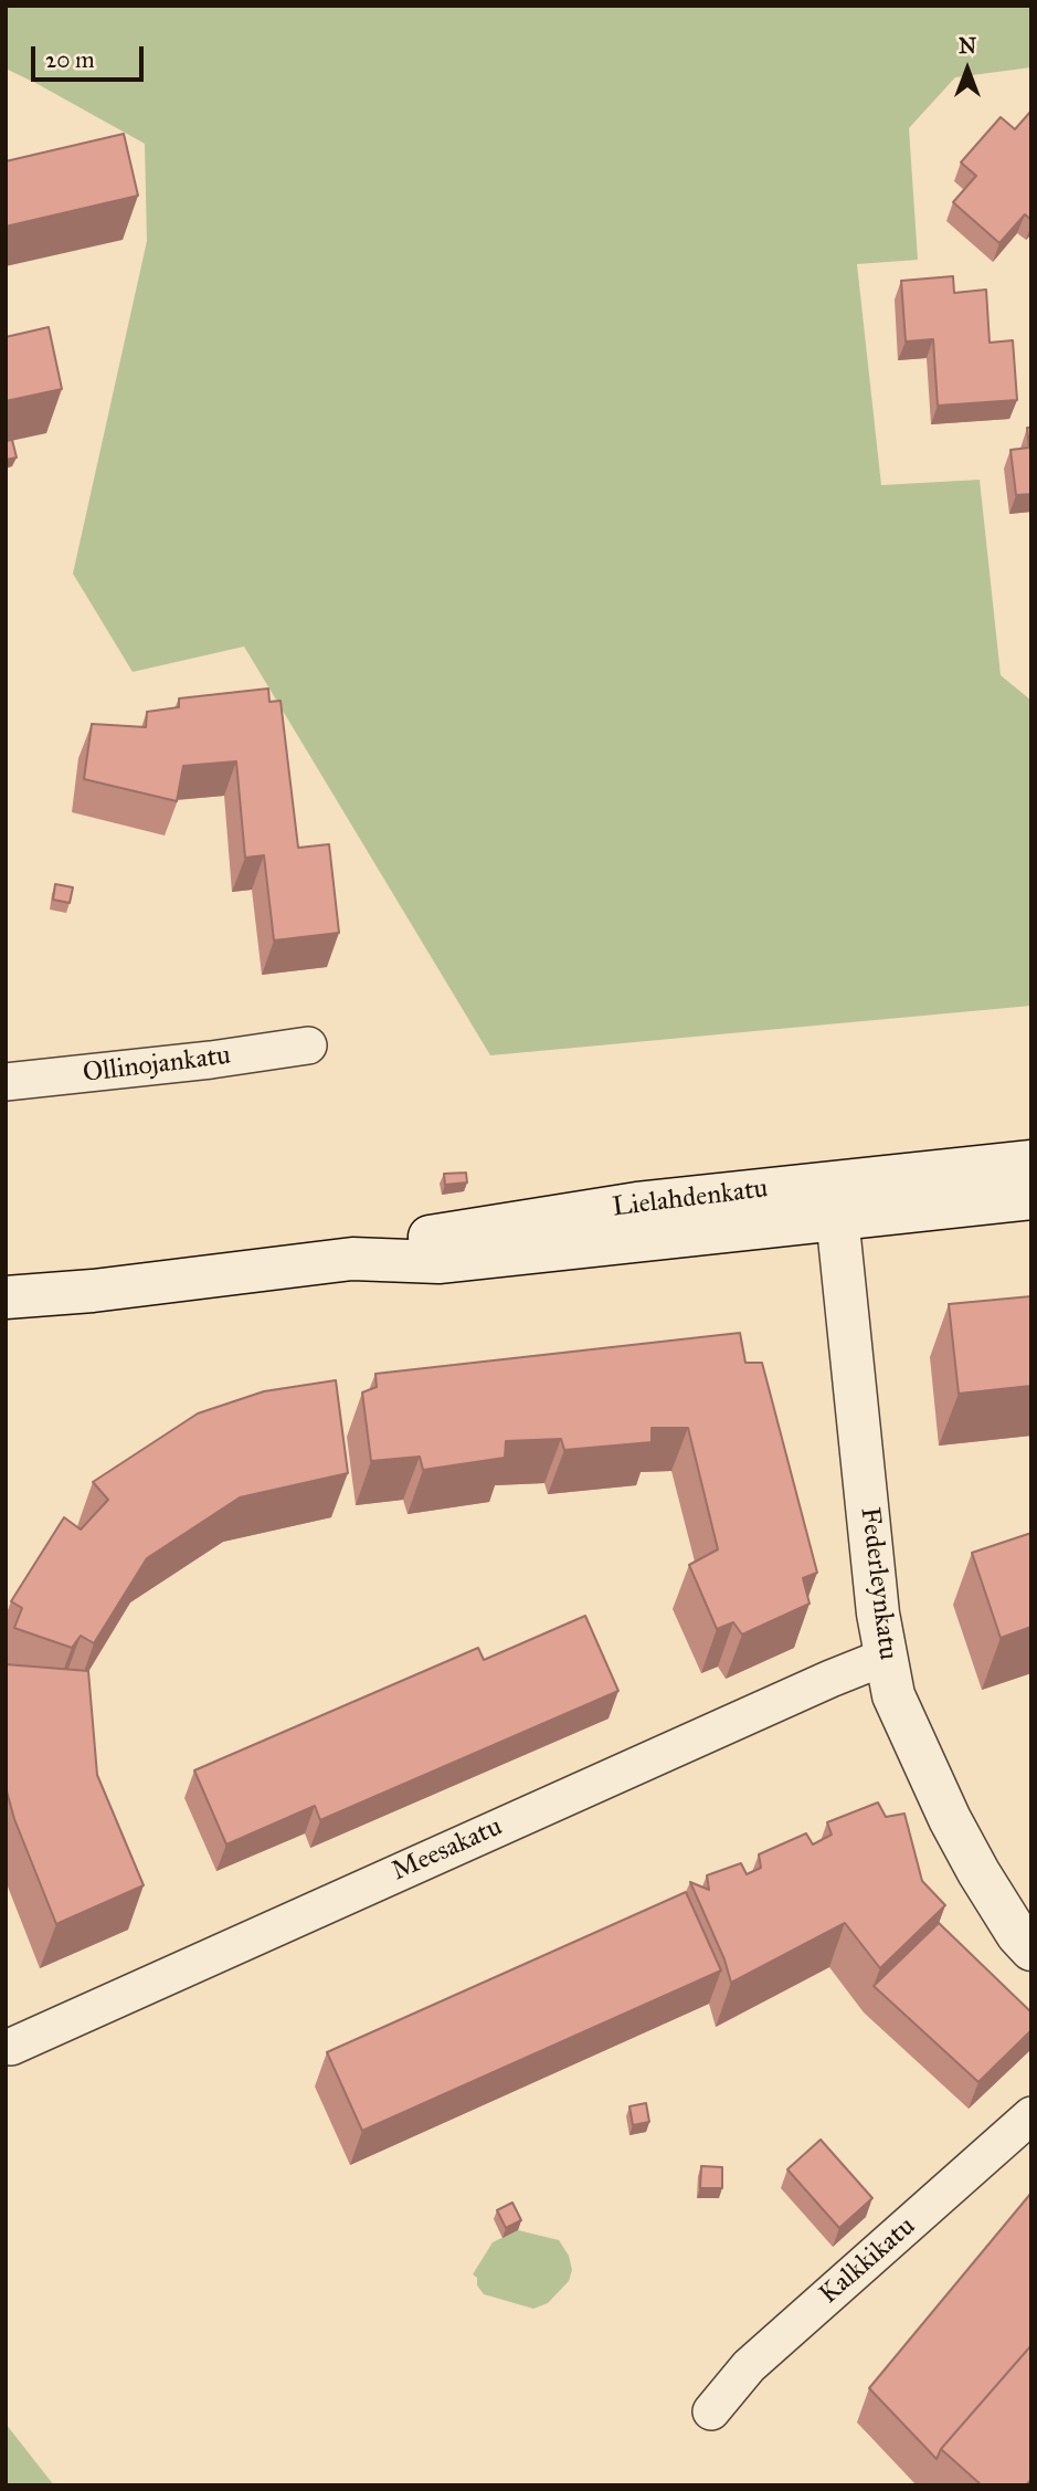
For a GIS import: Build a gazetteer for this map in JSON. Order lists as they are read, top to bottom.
{
  "streets": {
    "main road": ["Lielahdenkatu", "Federleynkatu"],
    "street": ["Ollinojankatu", "Meesakatu", "Kalkkikatu"]
  },
  "crossings": [
    ["Lielahdenkatu", "Federleynkatu"],
    ["Federleynkatu", "Meesakatu"]
  ],
  "scale_bar": "20 m",
  "north": "top"
}
